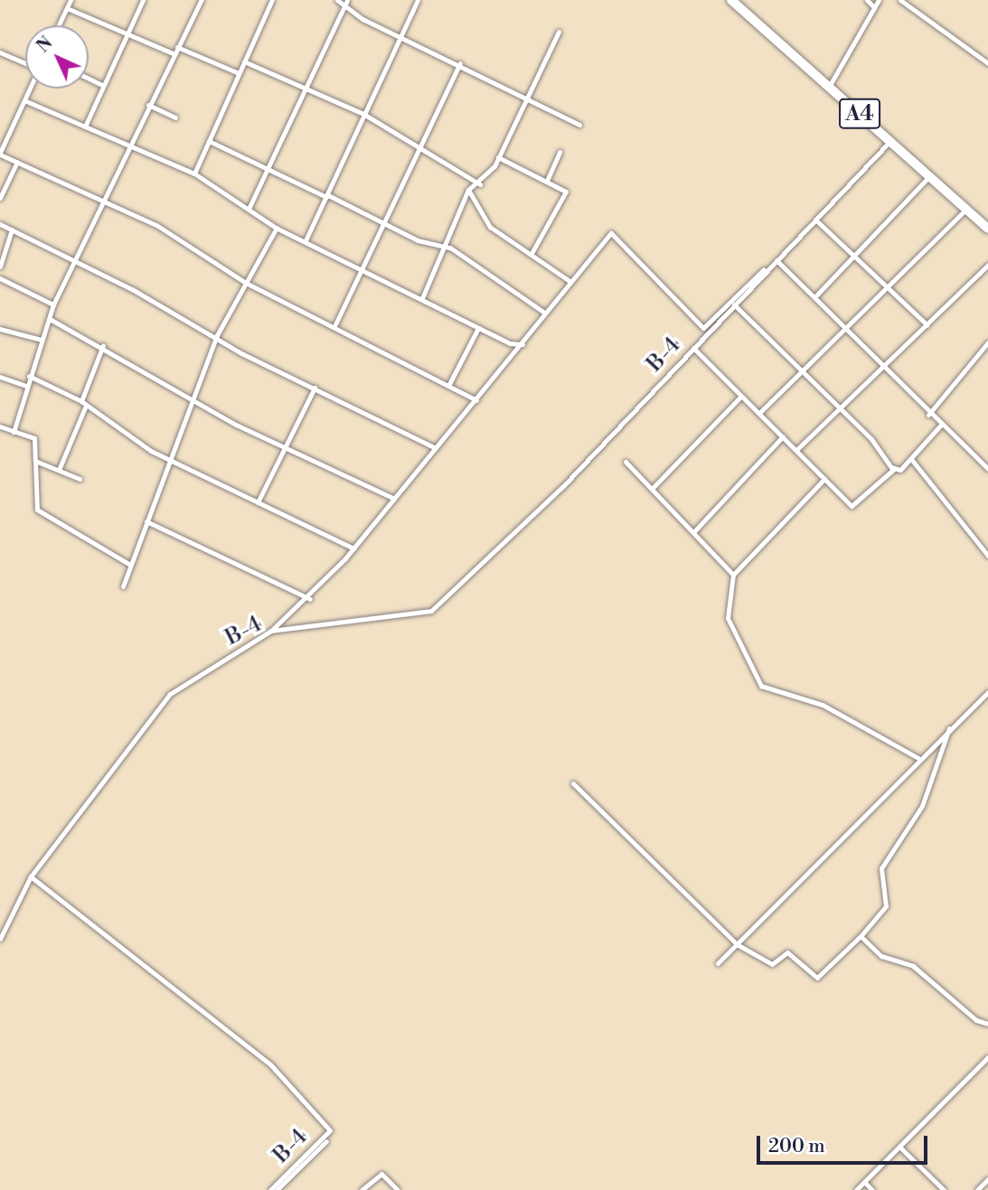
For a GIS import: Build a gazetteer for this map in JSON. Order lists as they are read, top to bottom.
{
  "streets": {
    "highway": ["A4"],
    "street": ["B-4"]
  },
  "crossings": [
    ["A4", "B-4"]
  ],
  "scale_bar": "200 m",
  "north": "top left"
}
